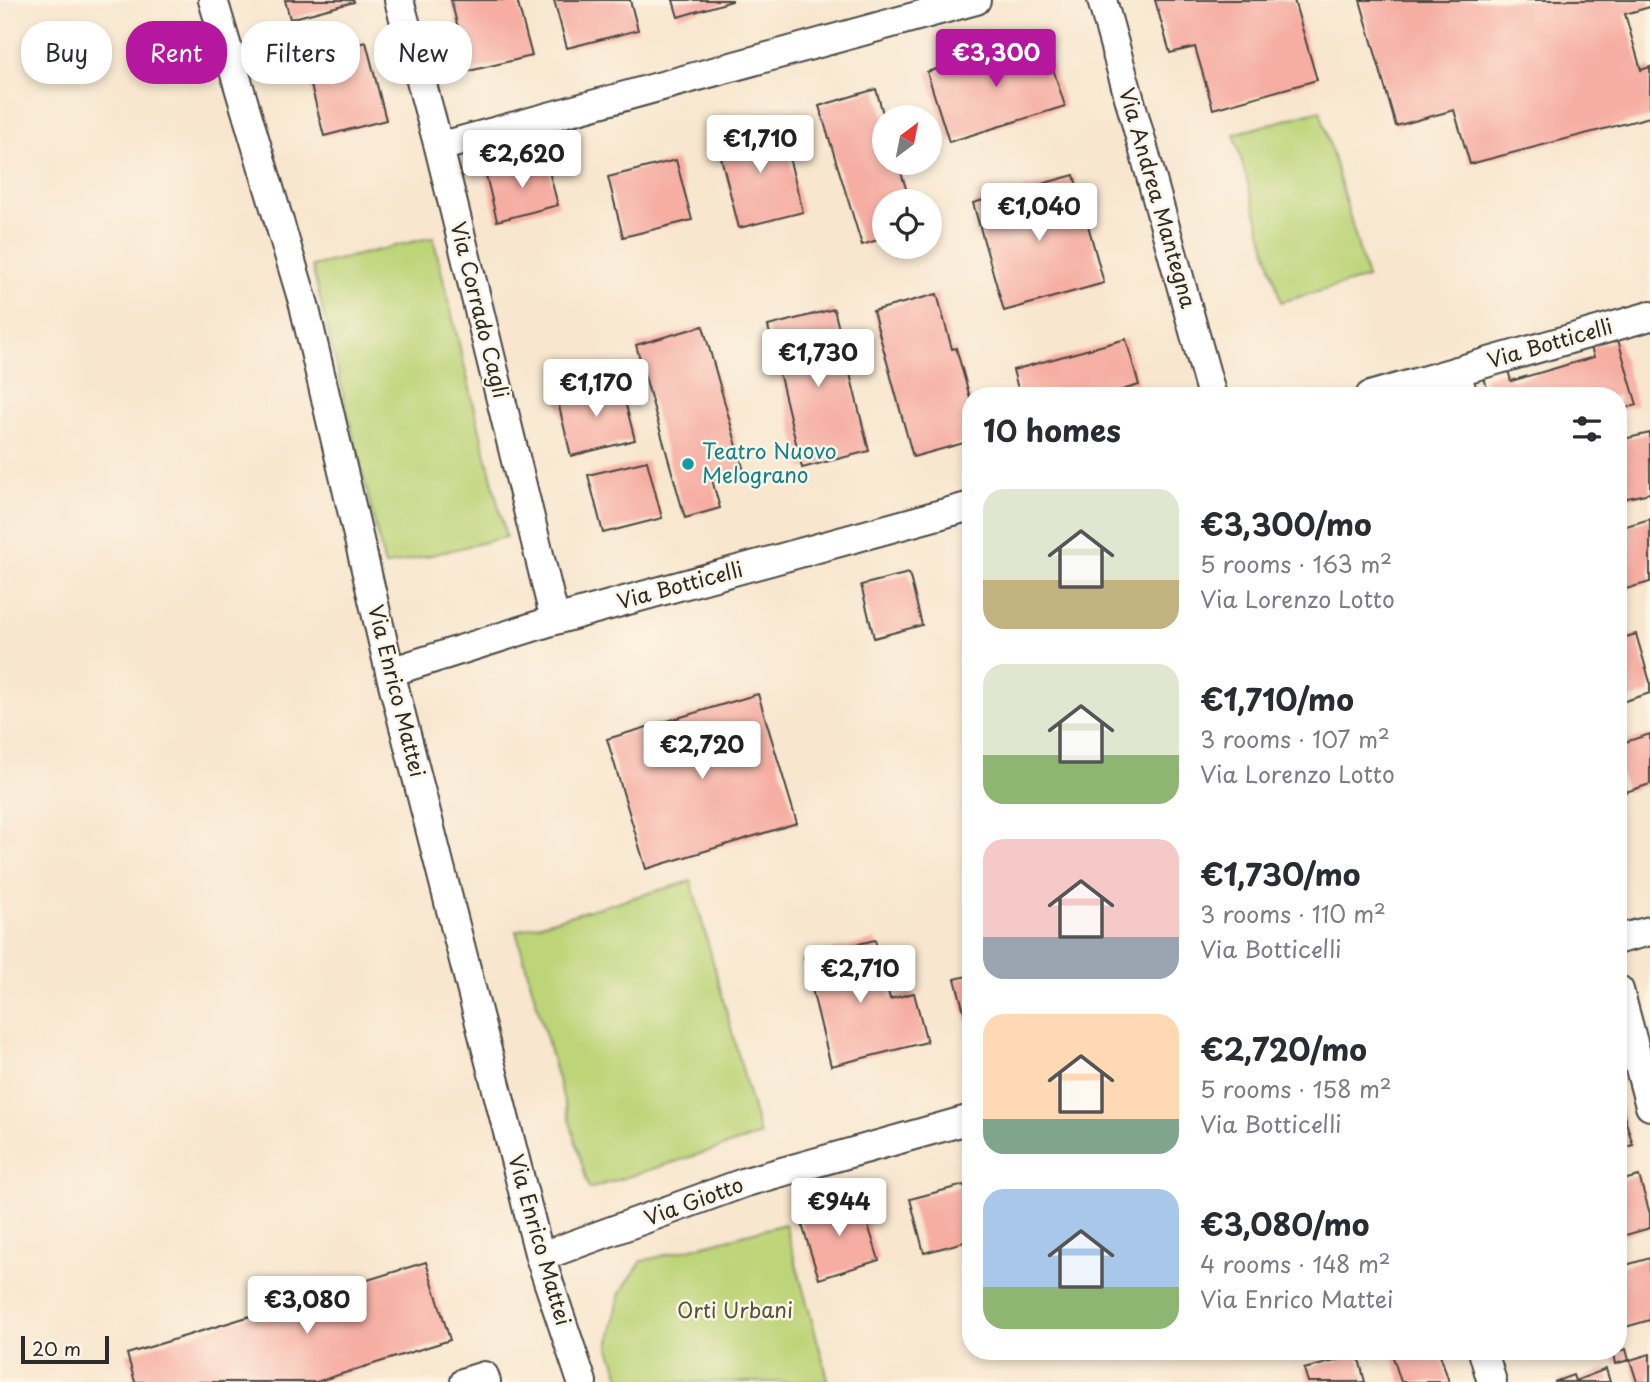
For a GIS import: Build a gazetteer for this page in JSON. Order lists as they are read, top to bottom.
{
  "streets": {
    "street": [
      "Via Andrea Mantegna",
      "Via Corrado Cagli",
      "Via Botticelli",
      "Via Enrico Mattei",
      "Via Giotto"
    ]
  },
  "crossings": [
    ["Via Corrado Cagli", "Via Botticelli"],
    ["Via Botticelli", "Via Enrico Mattei"],
    ["Via Enrico Mattei", "Via Giotto"]
  ],
  "parks": ["Orti Urbani"],
  "places": ["Teatro Nuovo Melograno"],
  "scale_bar": "20 m",
  "north": "top right",
  "page": {
    "chip": [
      "Buy",
      "Rent",
      "Filters",
      "New"
    ],
    "price": [
      "€3,300",
      "€1,710",
      "€2,620",
      "€1,040",
      "€1,730",
      "€1,170",
      "€2,720",
      "€2,710",
      "€944",
      "€3,080"
    ],
    "heading": "10 homes",
    "list": [
      {
        "name": "€3,300/mo",
        "note": "5 rooms · 163 m² · Via Lorenzo Lotto"
      },
      {
        "name": "€1,710/mo",
        "note": "3 rooms · 107 m² · Via Lorenzo Lotto"
      },
      {
        "name": "€1,730/mo",
        "note": "3 rooms · 110 m² · Via Botticelli"
      },
      {
        "name": "€2,720/mo",
        "note": "5 rooms · 158 m² · Via Botticelli"
      },
      {
        "name": "€3,080/mo",
        "note": "4 rooms · 148 m² · Via Enrico Mattei"
      }
    ],
    "scale": "20 m"
  }
}
